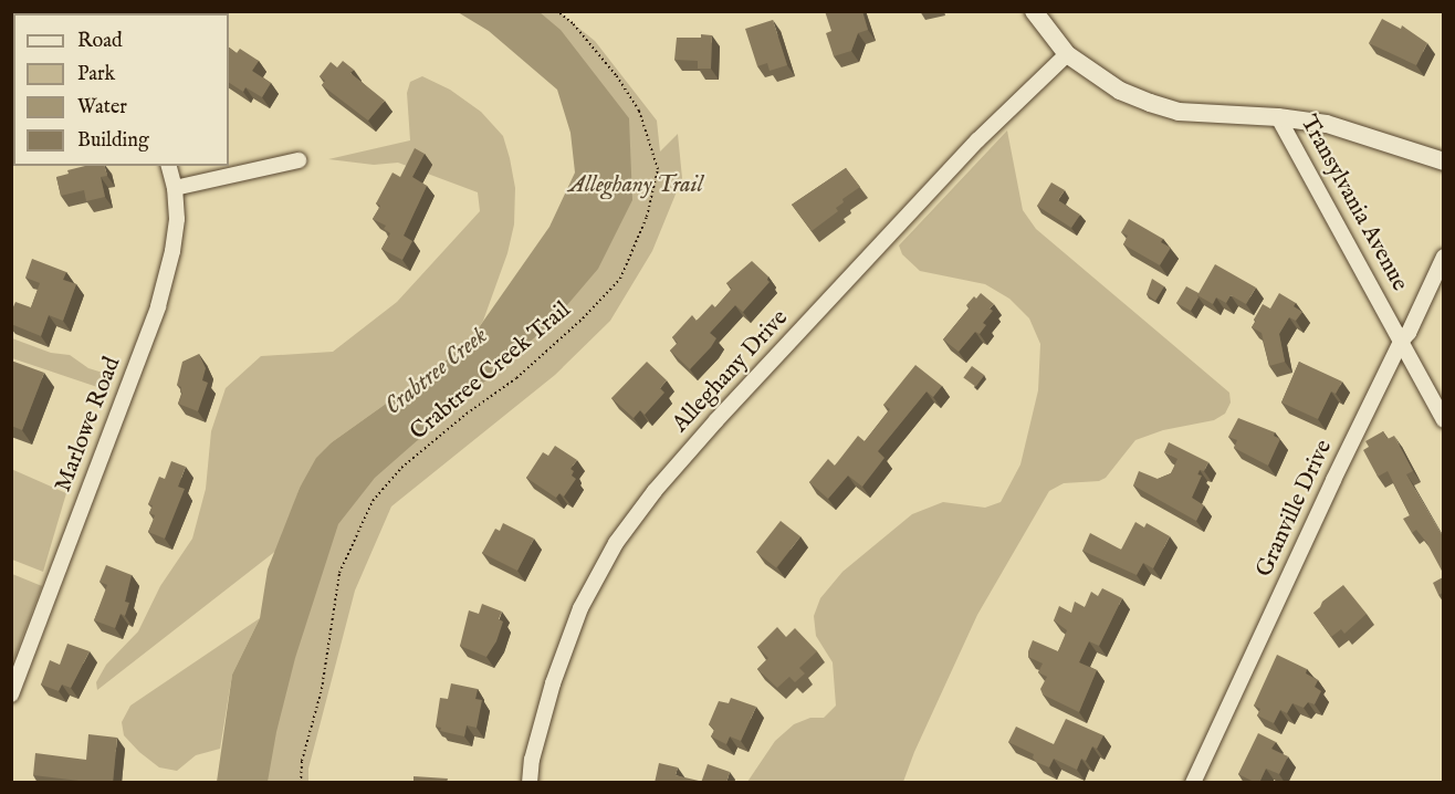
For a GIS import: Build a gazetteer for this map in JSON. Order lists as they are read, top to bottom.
{
  "streets": {
    "street": [
      "Transylvania Avenue",
      "Alleghany Drive",
      "Marlowe Road",
      "Granville Drive"
    ],
    "path": ["Crabtree Creek Trail"]
  },
  "crossings": [
    ["Transylvania Avenue", "Alleghany Drive"],
    ["Transylvania Avenue", "Granville Drive"]
  ],
  "water": ["Crabtree Creek"],
  "parks": ["Alleghany Trail"],
  "legend": [
    "Road",
    "Park",
    "Water",
    "Building"
  ]
}
